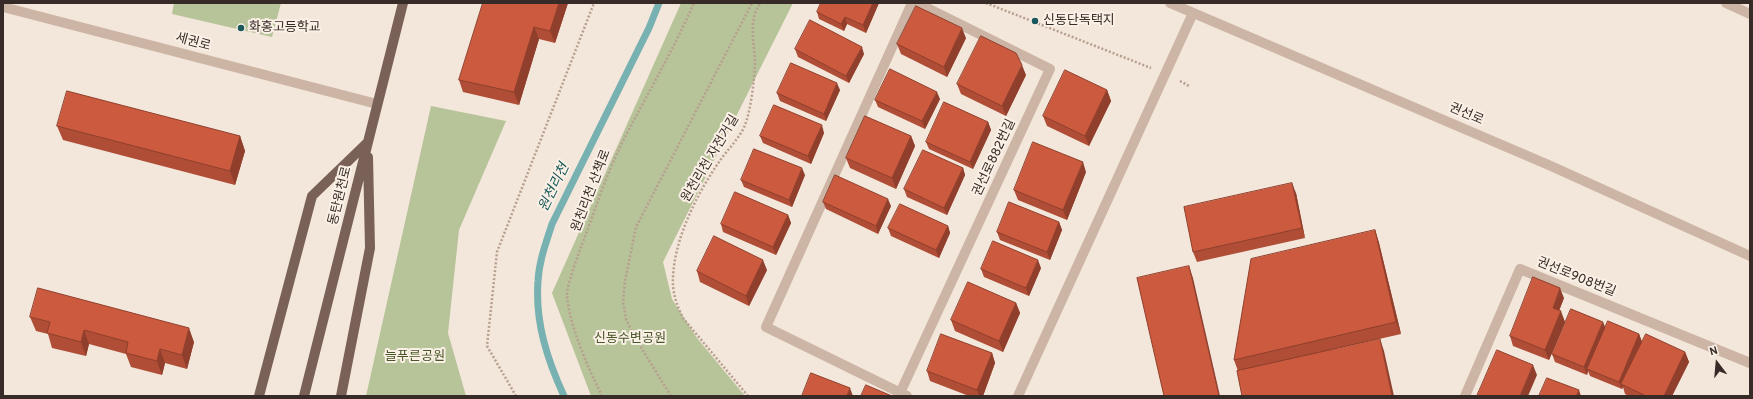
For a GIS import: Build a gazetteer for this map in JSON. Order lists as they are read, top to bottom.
{
  "streets": {
    "main road": ["동탄원천로"],
    "street": [
      "세권로",
      "권선로",
      "권선로882번길",
      "권선로908번길"
    ],
    "path": ["원천리천 자전거길", "원천리천 산책로"]
  },
  "crossings": [
    ["세권로", "동탄원천로"]
  ],
  "water": ["원천리천"],
  "parks": ["신동수변공원", "늘푸른공원"],
  "places": ["신동단독택지", "화홍고등학교"],
  "north": "top"
}
